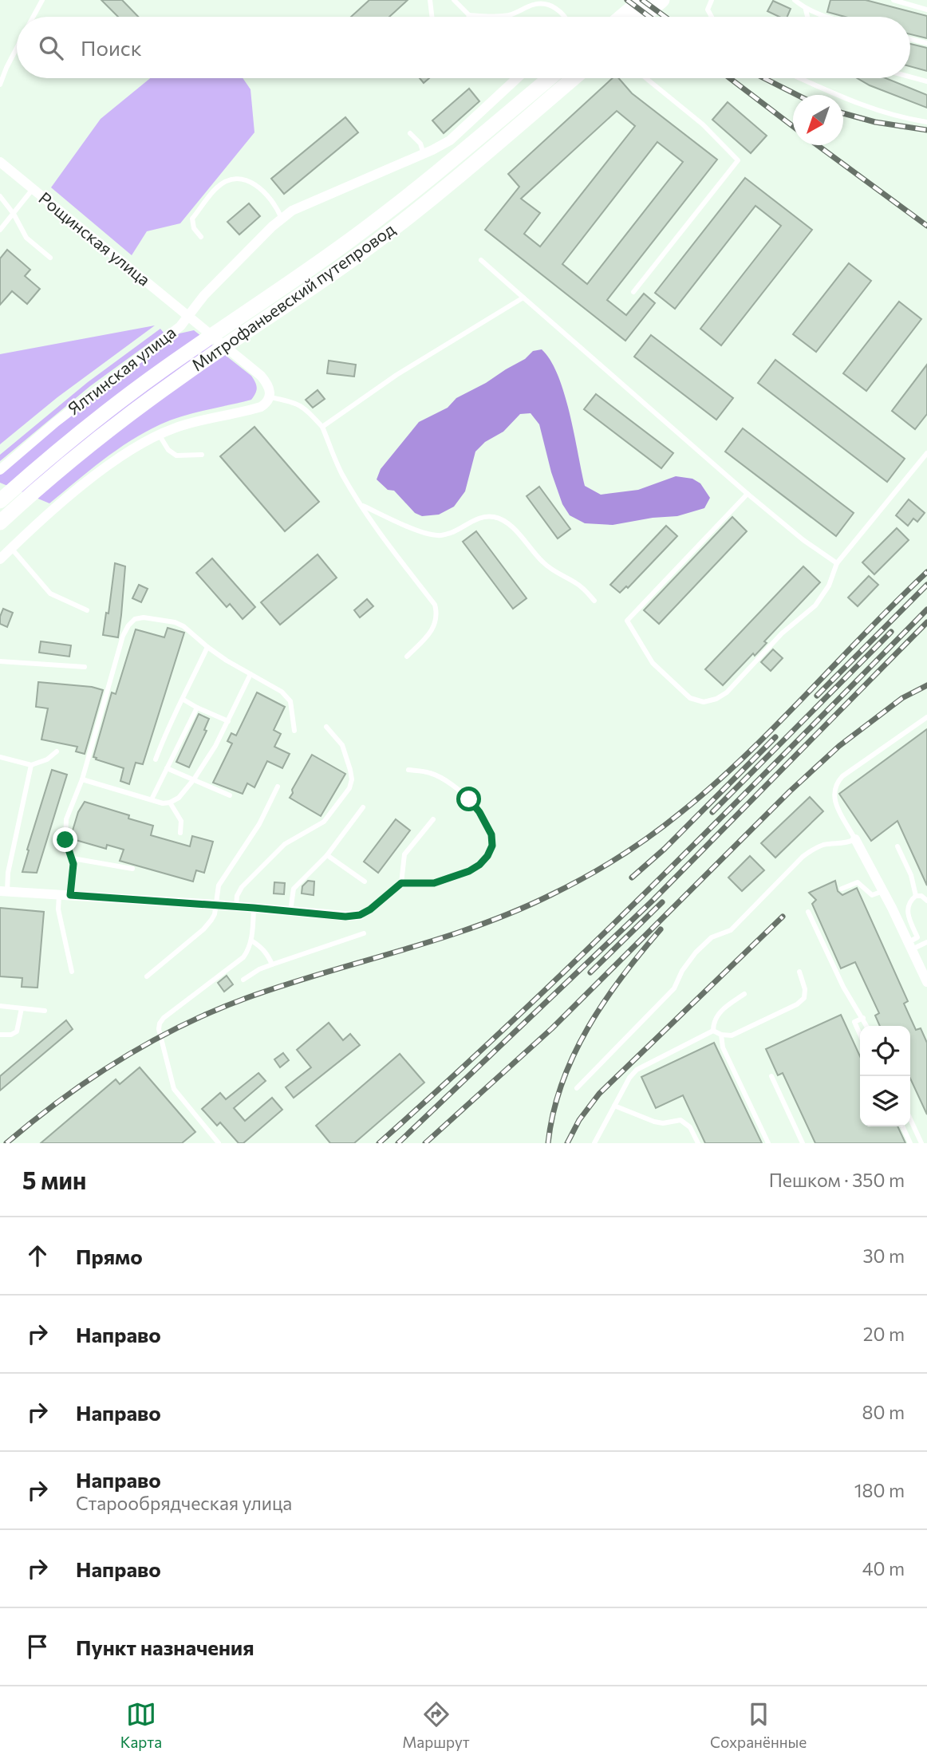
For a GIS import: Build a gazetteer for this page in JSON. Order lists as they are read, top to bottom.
{
  "streets": {
    "main road": ["Митрофаньевский путепровод"],
    "street": ["Рощинская улица", "Ялтинская улица"]
  },
  "crossings": [
    ["Рощинская улица", "Ялтинская улица"]
  ],
  "north": "bottom left",
  "page": {
    "search": "Поиск",
    "heading": ["5 мин", "Пешком · 350 m"],
    "list": [
      ["Прямо", "30 m"],
      ["Направо", "20 m"],
      ["Направо", "80 m"],
      ["Направо", "Старообрядческая улица", "180 m"],
      ["Направо", "40 m"],
      "Пункт назначения"
    ],
    "nav": ["Карта", "Маршрут", "Сохранённые"]
  }
}
